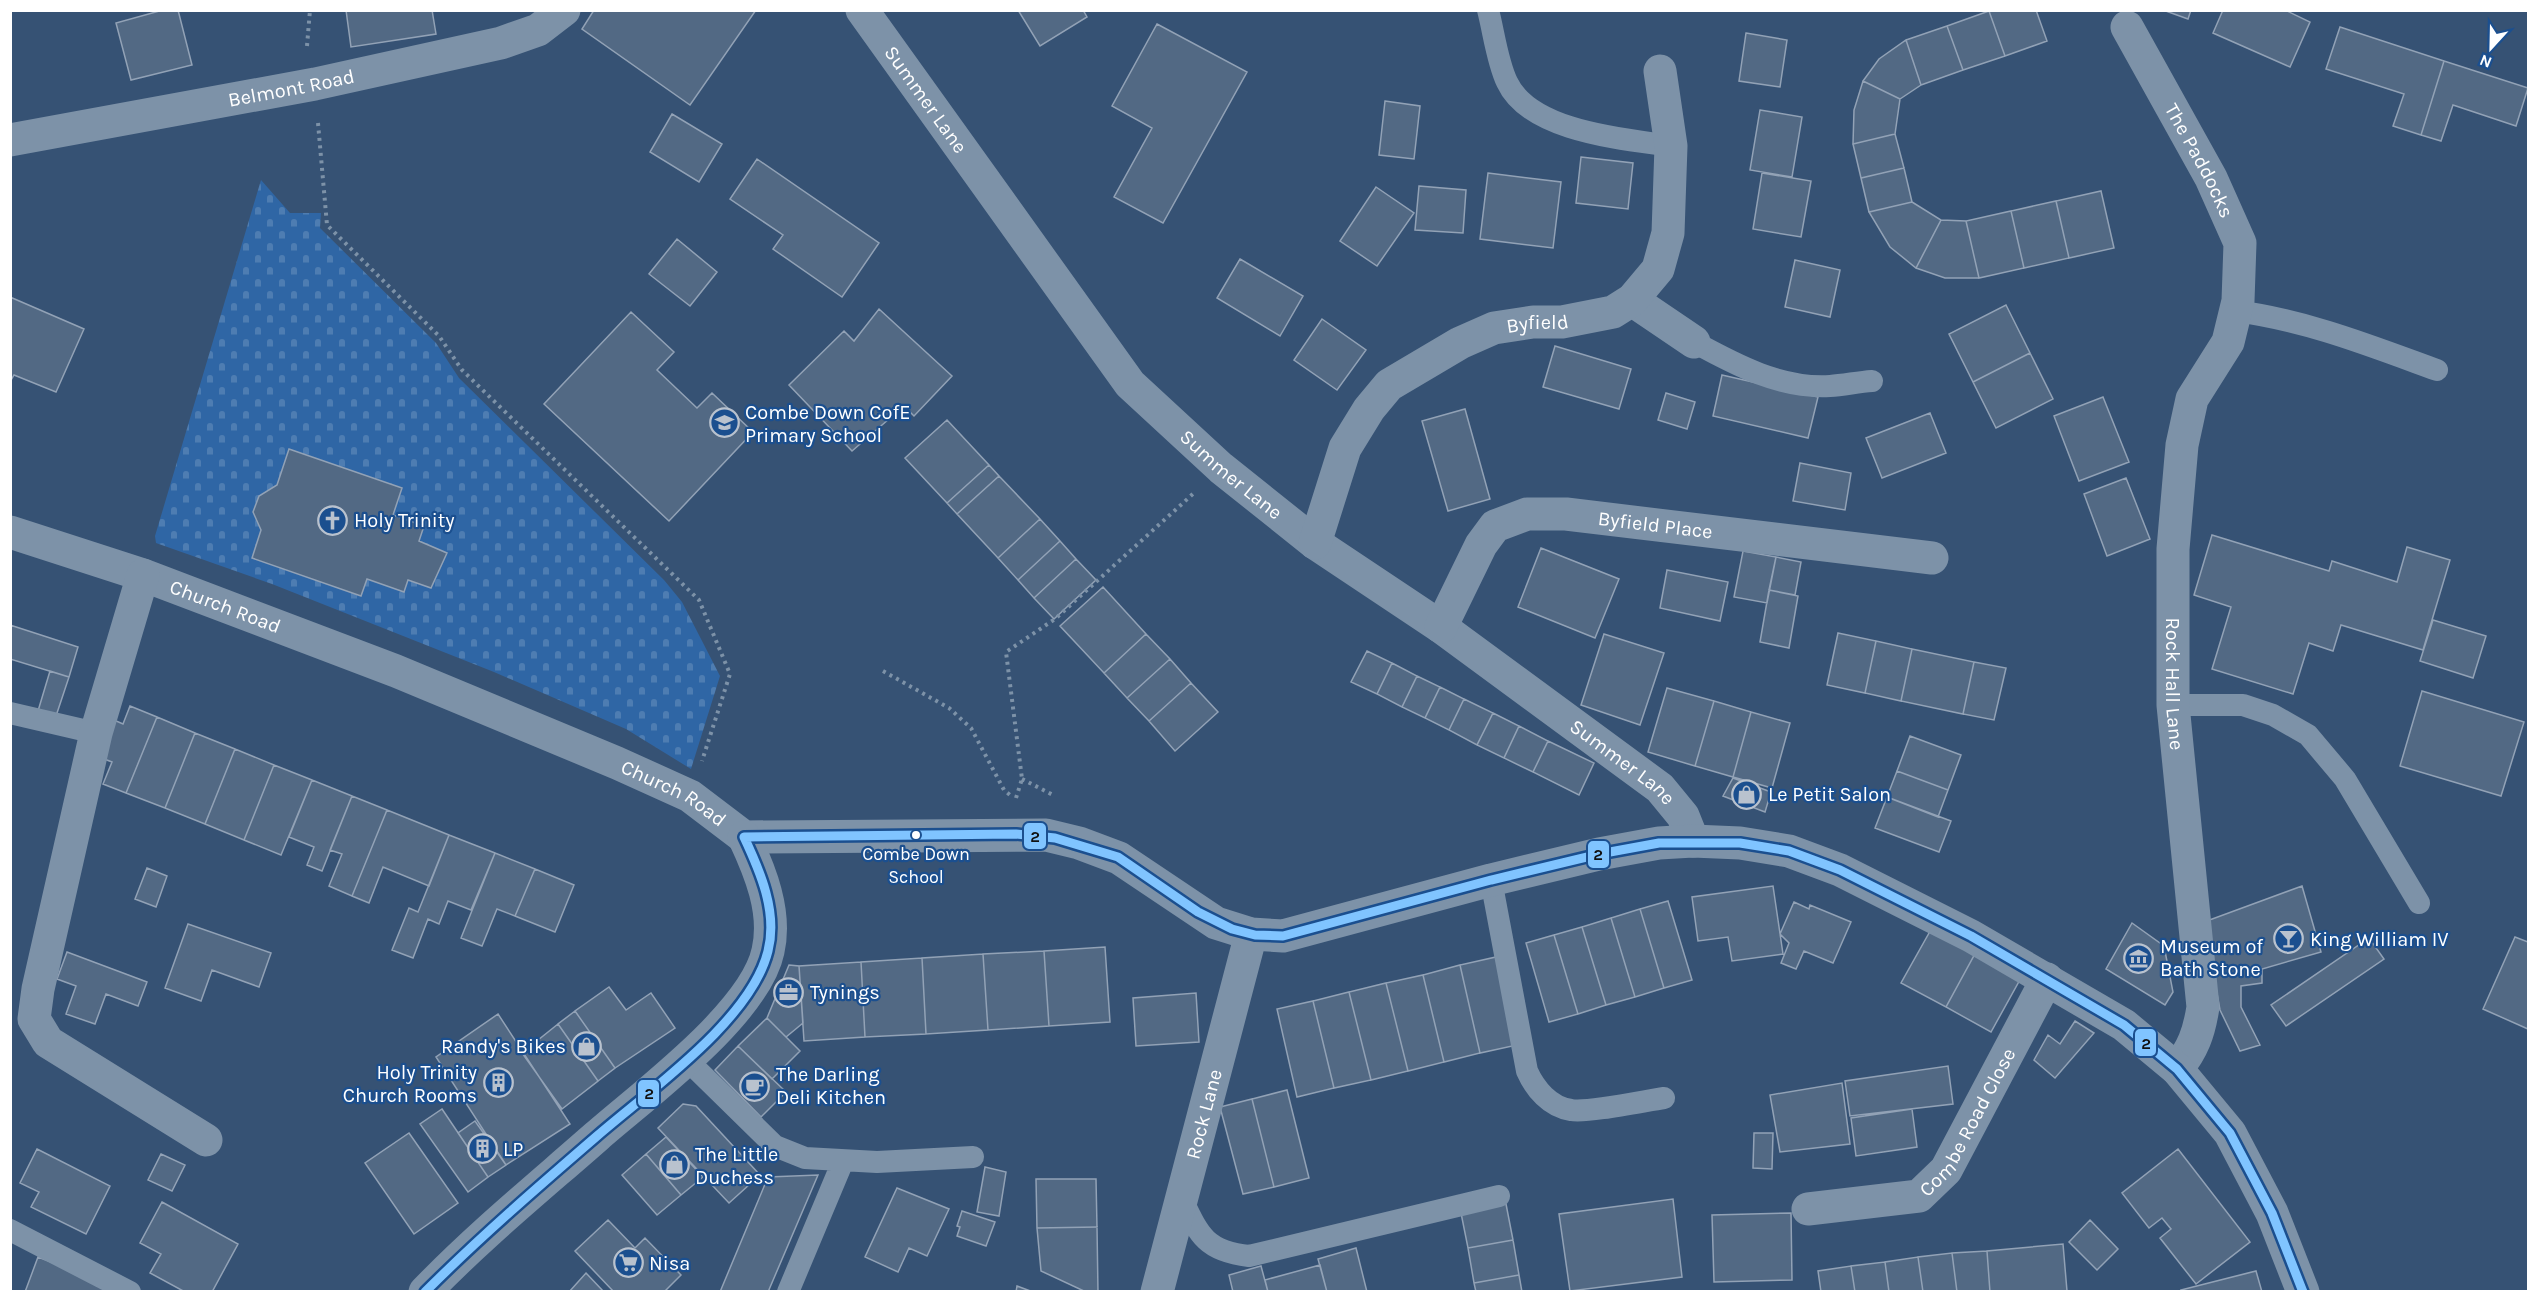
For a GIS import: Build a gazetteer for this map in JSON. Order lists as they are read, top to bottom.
{
  "streets": {
    "street": [
      "Belmont Road",
      "Summer Lane",
      "The Paddocks",
      "Byfield",
      "Byfield Place",
      "Church Road",
      "Rock Hall Lane",
      "Rock Lane",
      "Combe Road Close"
    ]
  },
  "crossings": [
    ["Summer Lane", "Byfield"],
    ["Summer Lane", "Byfield Place"],
    ["Summer Lane", "Church Road"],
    ["The Paddocks", "Rock Hall Lane"],
    ["Church Road", "Rock Hall Lane"],
    ["Church Road", "Rock Lane"],
    ["Church Road", "Combe Road Close"]
  ],
  "places": {
    "school or university": ["Combe Down CofE Primary School"],
    "church": ["Holy Trinity"],
    "shop": ["Le Petit Salon", "Randy's Bikes", "The Little Duchess"],
    "other": ["Combe Down School"],
    "bar": ["King William IV"],
    "museum": ["Museum of Bath Stone"],
    "office": ["Tynings"],
    "building": ["Holy Trinity Church Rooms", "LP"],
    "cafe": ["The Darling Deli Kitchen"],
    "supermarket": ["Nisa"]
  },
  "lines": ["transit line 2"],
  "north": "bottom"
}
